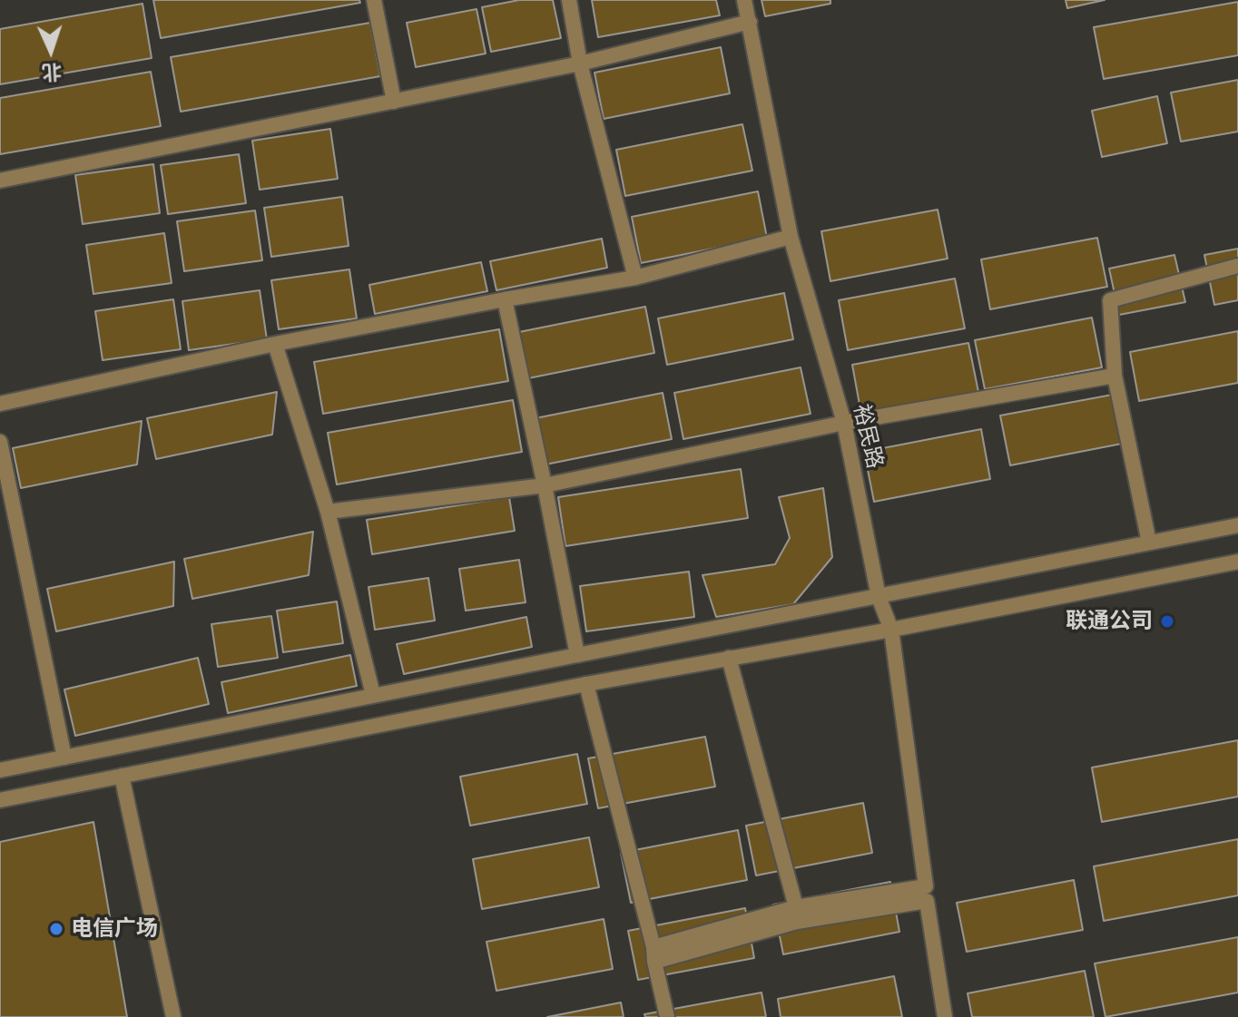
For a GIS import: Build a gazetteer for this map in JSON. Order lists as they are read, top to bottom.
{
  "streets": {
    "street": ["裕民路"]
  },
  "places": ["联通公司", "电信广场"],
  "north": "bottom"
}
